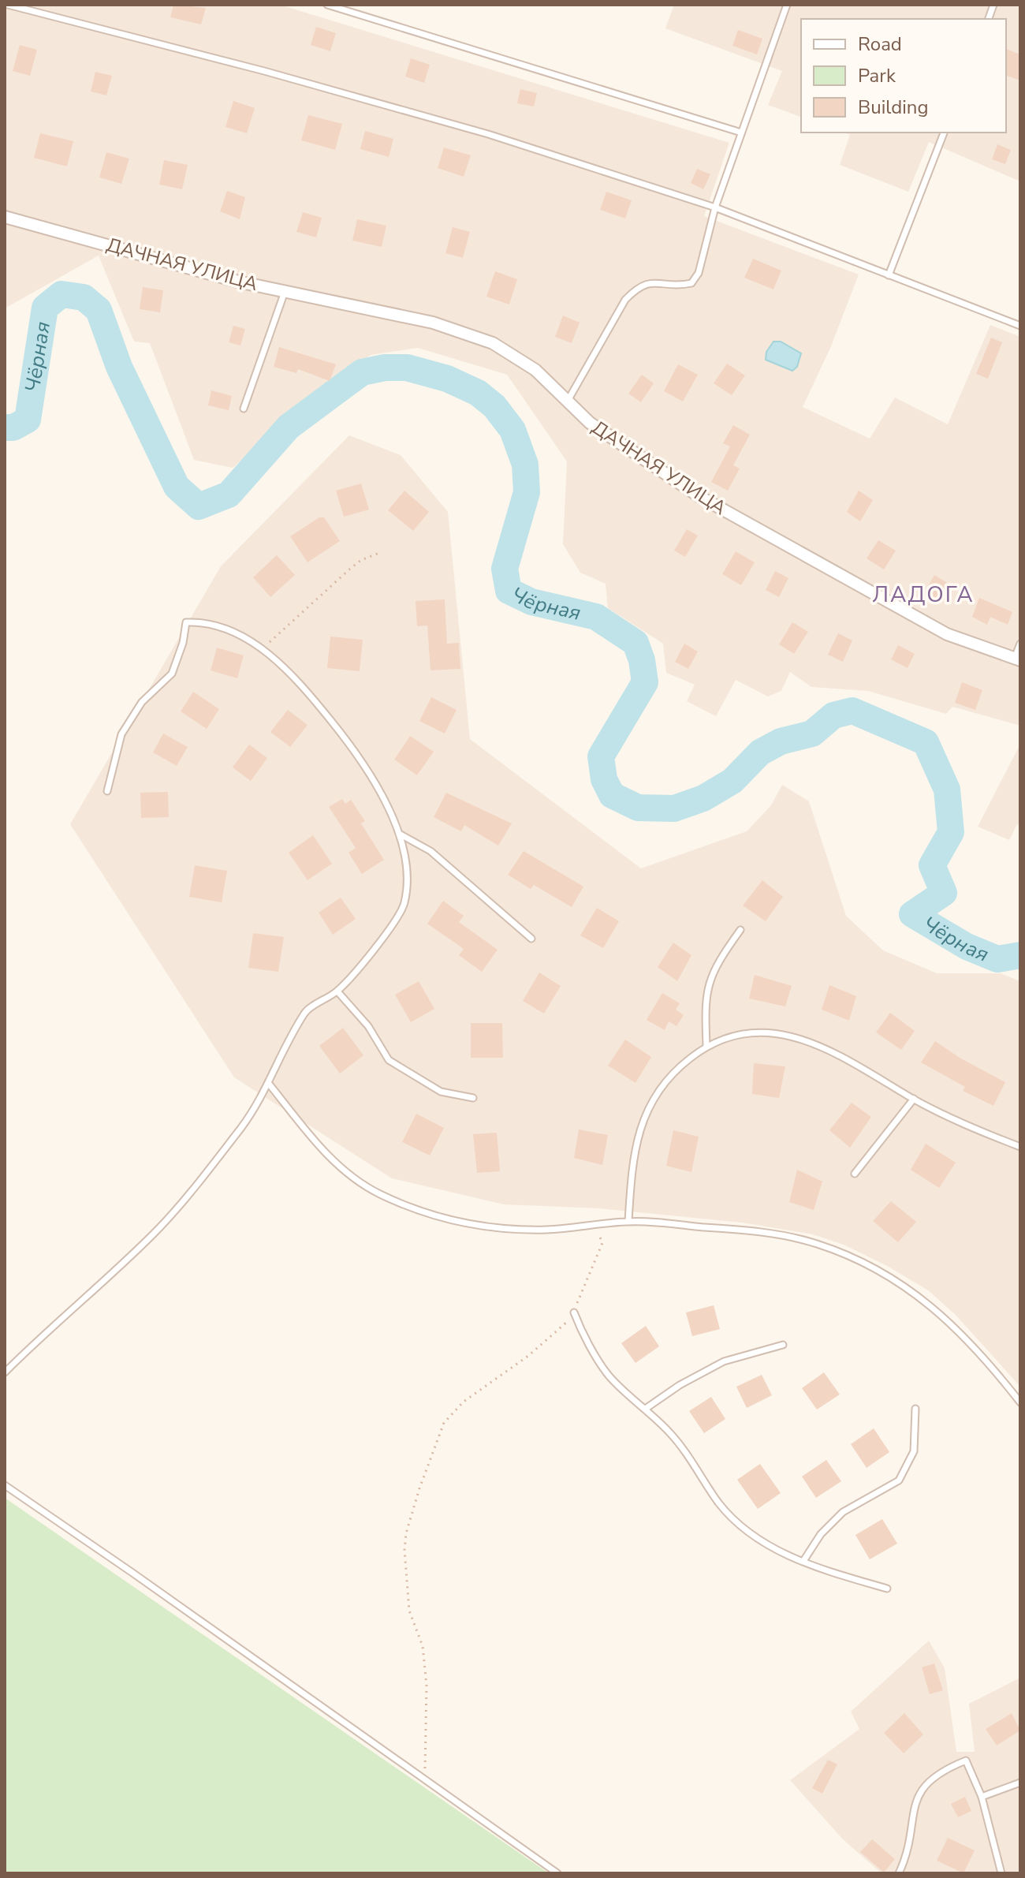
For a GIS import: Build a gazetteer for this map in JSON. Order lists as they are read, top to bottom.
{
  "streets": {
    "street": ["ДАЧНАЯ УЛИЦА"]
  },
  "districts": ["ЛАДОГА"],
  "water": ["Чёрная"],
  "legend": ["Road", "Park", "Building"]
}
